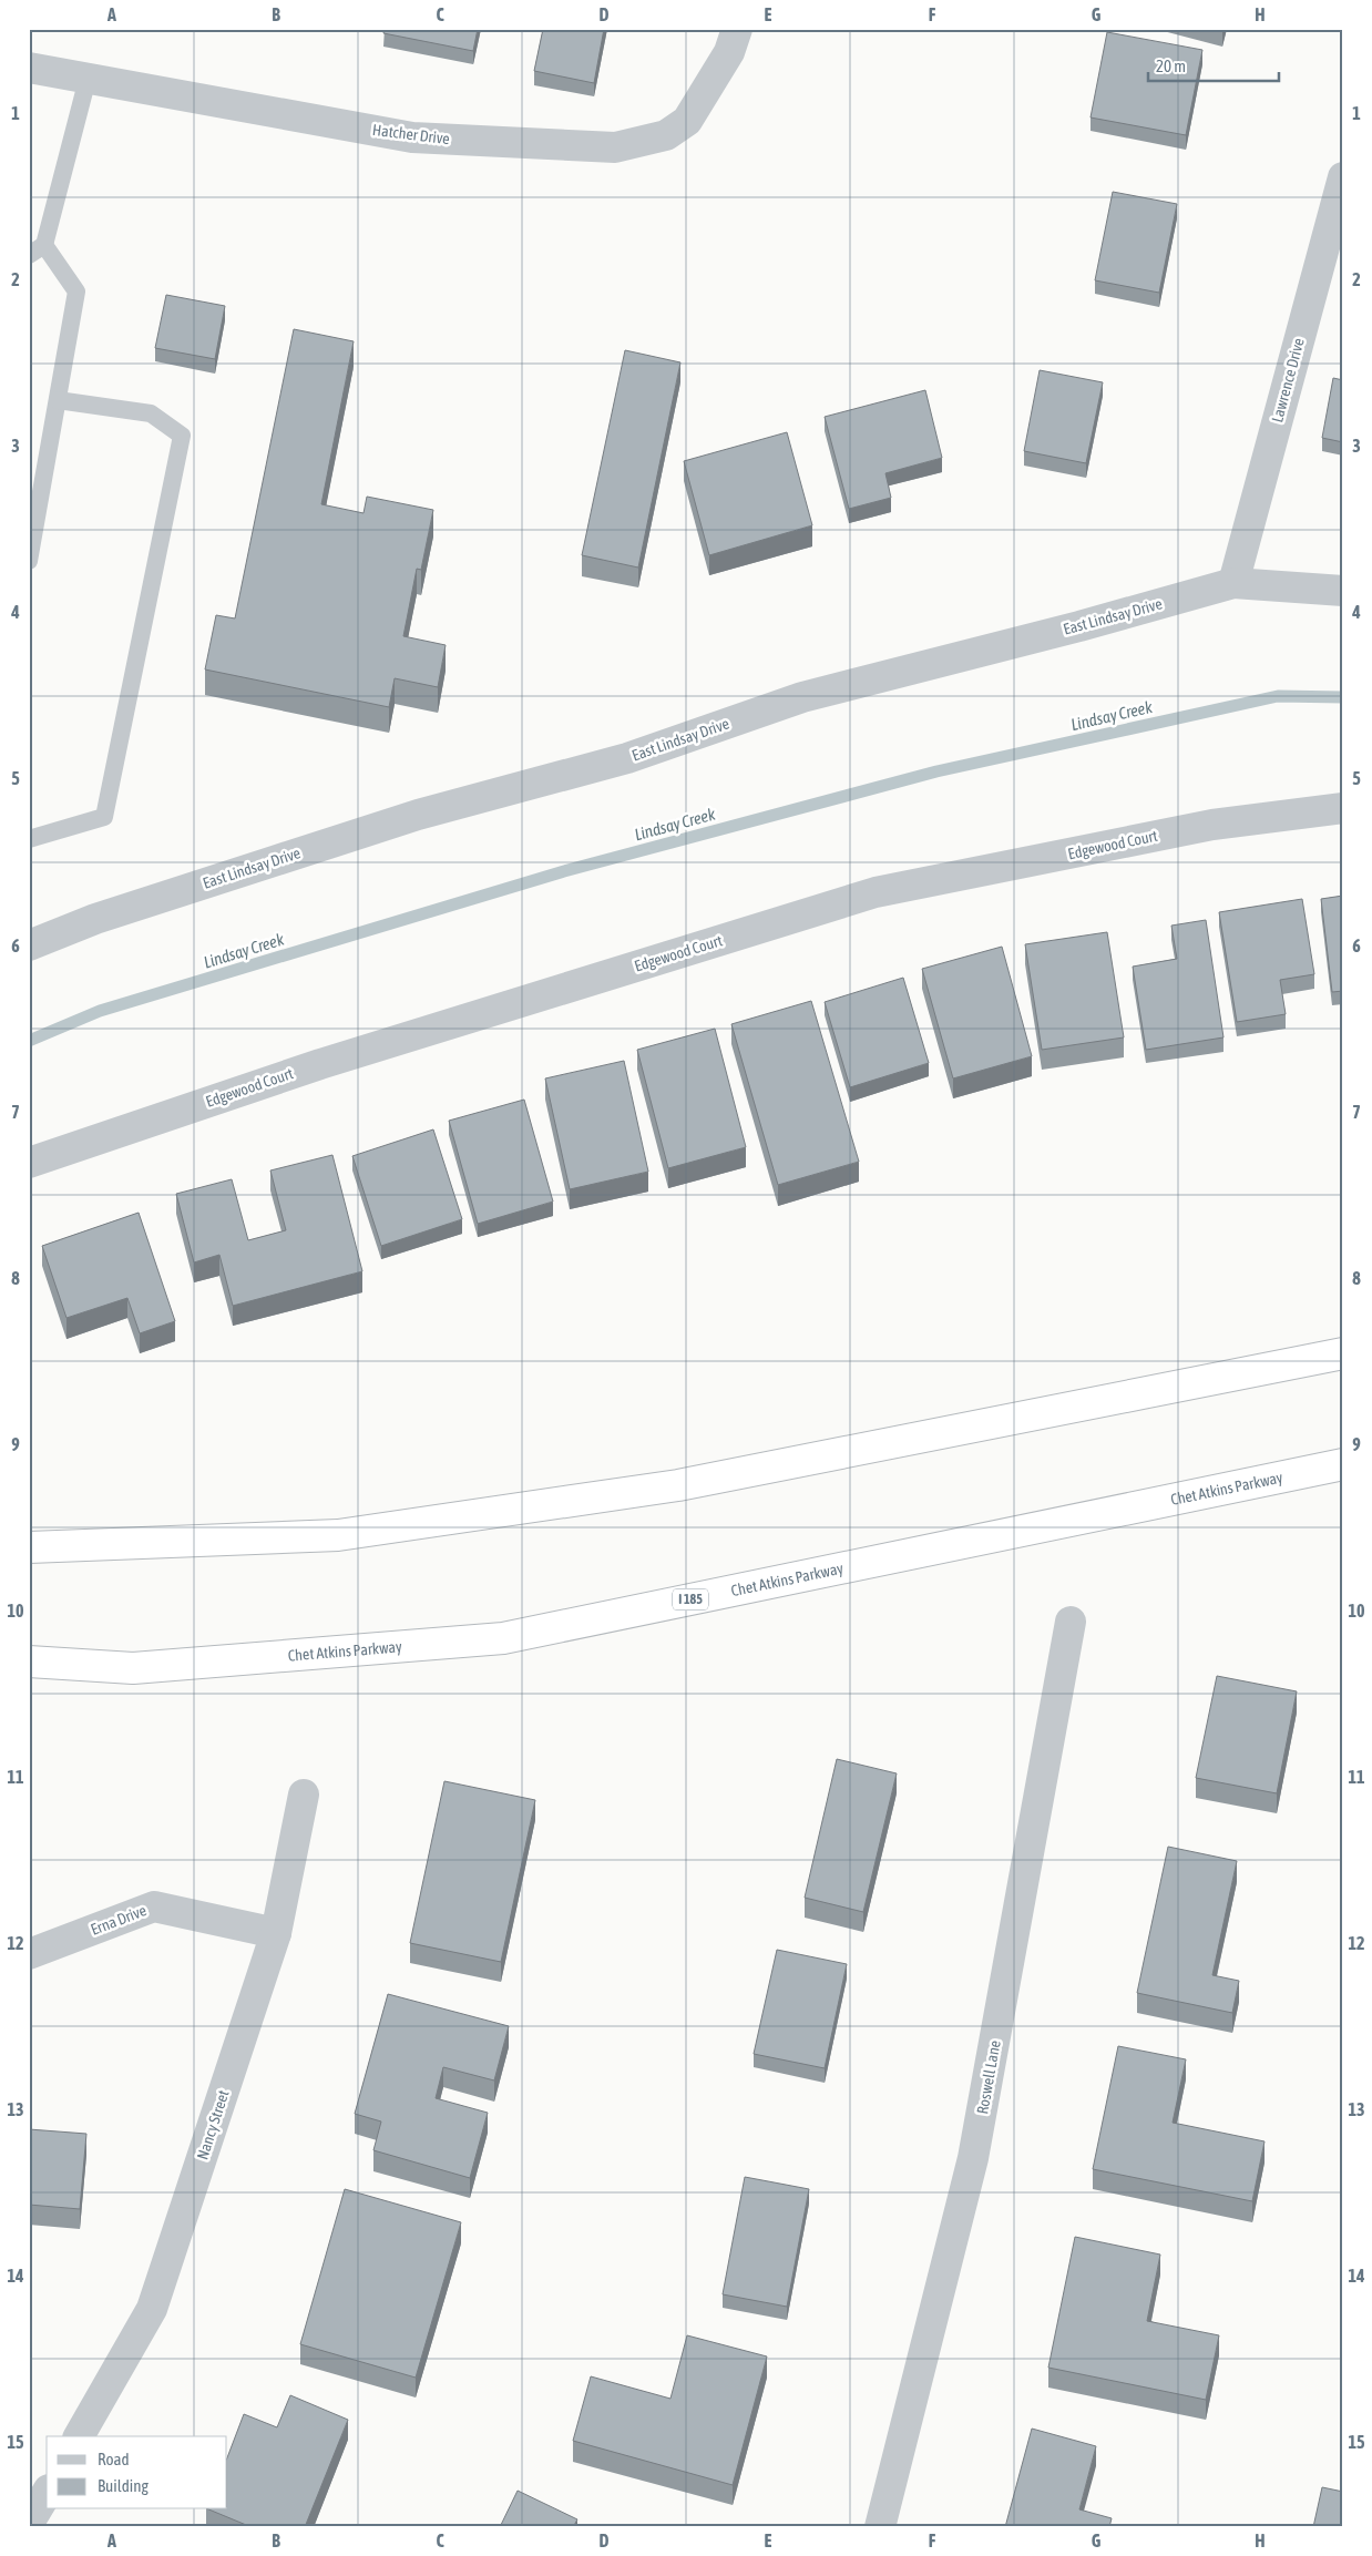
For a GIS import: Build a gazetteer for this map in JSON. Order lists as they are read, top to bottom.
{
  "streets": {
    "highway": ["Chet Atkins Parkway", "I 185"],
    "street": [
      "Hatcher Drive",
      "Lawrence Drive",
      "East Lindsay Drive",
      "Edgewood Court",
      "Erna Drive",
      "Roswell Lane",
      "Nancy Street"
    ]
  },
  "crossings": [
    ["Lawrence Drive", "East Lindsay Drive"],
    ["Erna Drive", "Nancy Street"]
  ],
  "water": ["Lindsay Creek"],
  "legend": ["Road", "Building"],
  "scale_bar": "20 m",
  "grid": {
    "columns": [
      "A",
      "B",
      "C",
      "D",
      "E",
      "F",
      "G",
      "H"
    ],
    "rows": [
      "1",
      "2",
      "3",
      "4",
      "5",
      "6",
      "7",
      "8",
      "9",
      "10",
      "11",
      "12",
      "13",
      "14",
      "15"
    ]
  }
}
